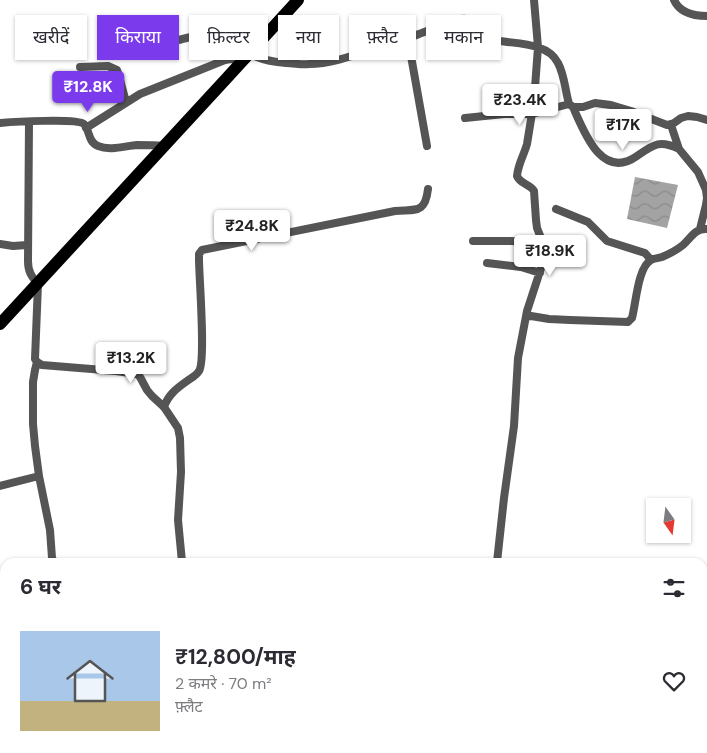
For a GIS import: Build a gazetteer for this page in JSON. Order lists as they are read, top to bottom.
{
  "north": "bottom",
  "page": {
    "chip": [
      "खरीदें",
      "किराया",
      "फ़िल्टर",
      "नया",
      "फ़्लैट",
      "मकान"
    ],
    "price": [
      "₹12.8K",
      "₹23.4K",
      "₹17K",
      "₹24.8K",
      "₹18.9K",
      "₹13.2K"
    ],
    "heading": "6 घर",
    "list": [
      {
        "name": "₹12,800/माह",
        "note": "2 कमरे · 70 m² · फ़्लैट"
      }
    ]
  }
}
